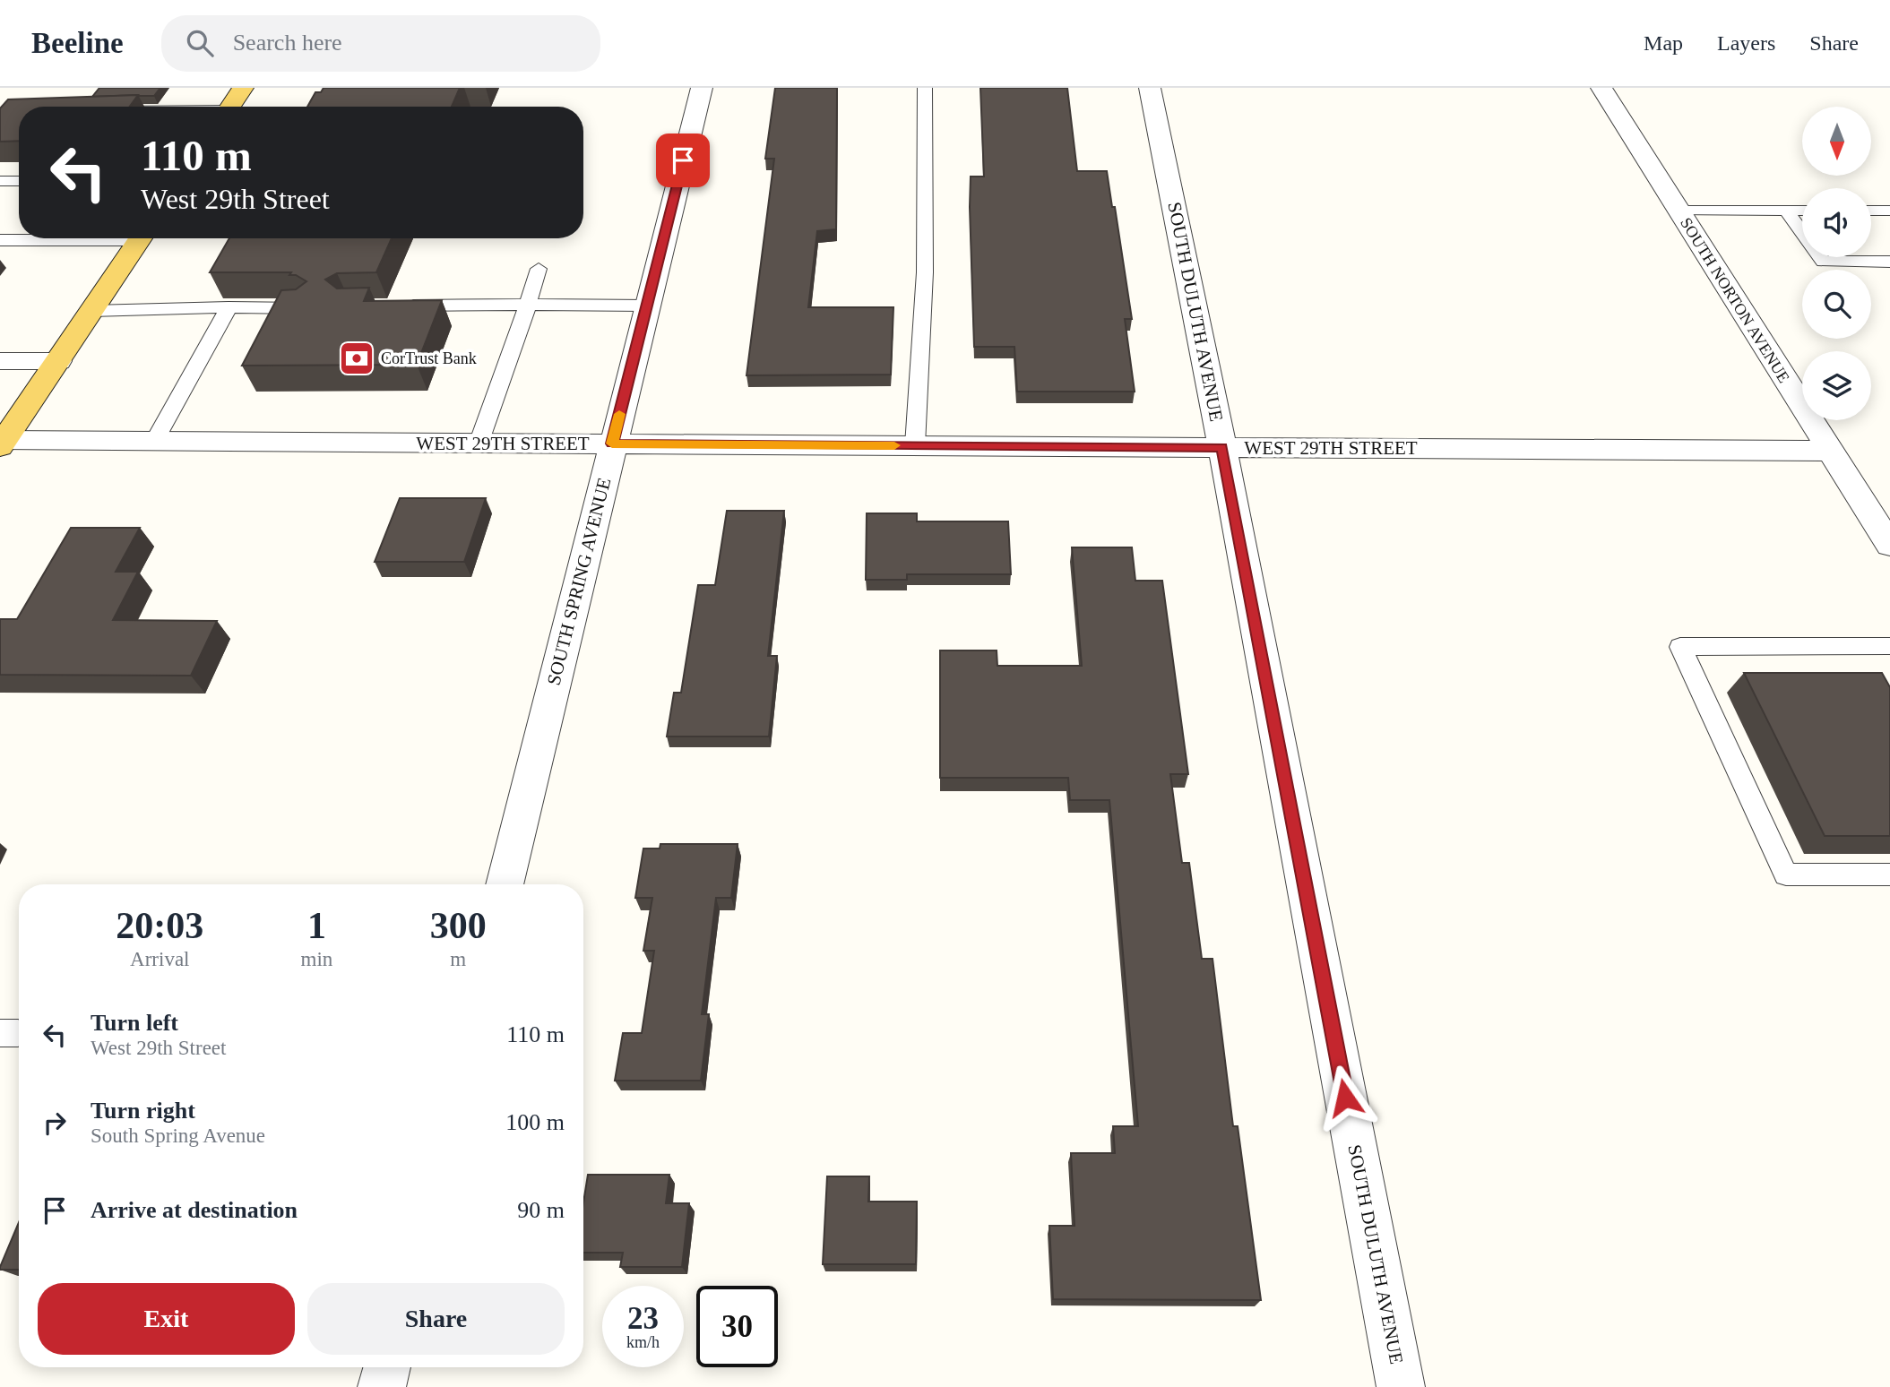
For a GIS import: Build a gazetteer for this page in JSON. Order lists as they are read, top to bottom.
{
  "streets": {
    "street": [
      "SOUTH NORTON AVENUE",
      "SOUTH DULUTH AVENUE",
      "WEST 29TH STREET",
      "SOUTH SPRING AVENUE"
    ]
  },
  "crossings": [
    ["SOUTH NORTON AVENUE", "WEST 29TH STREET"],
    ["SOUTH DULUTH AVENUE", "WEST 29TH STREET"],
    ["WEST 29TH STREET", "SOUTH SPRING AVENUE"]
  ],
  "places": {
    "bank": ["CorTrust Bank"]
  },
  "north": "bottom",
  "page": {
    "header": "Beeline",
    "search": "Search here",
    "nav": ["Map", "Layers", "Share"],
    "turn": ["110 m", "West 29th Street"],
    "eta": [
      "20:03",
      "Arrival",
      "1",
      "min",
      "300",
      "m"
    ],
    "list": [
      {
        "name": "Turn left",
        "note": "West 29th Street",
        "value": "110 m"
      },
      {
        "name": "Turn right",
        "note": "South Spring Avenue",
        "value": "100 m"
      },
      {
        "name": "Arrive at destination",
        "value": "90 m"
      }
    ],
    "buttons": ["Exit", "Share"],
    "speed": "23 km/h",
    "limit": "30"
  }
}
